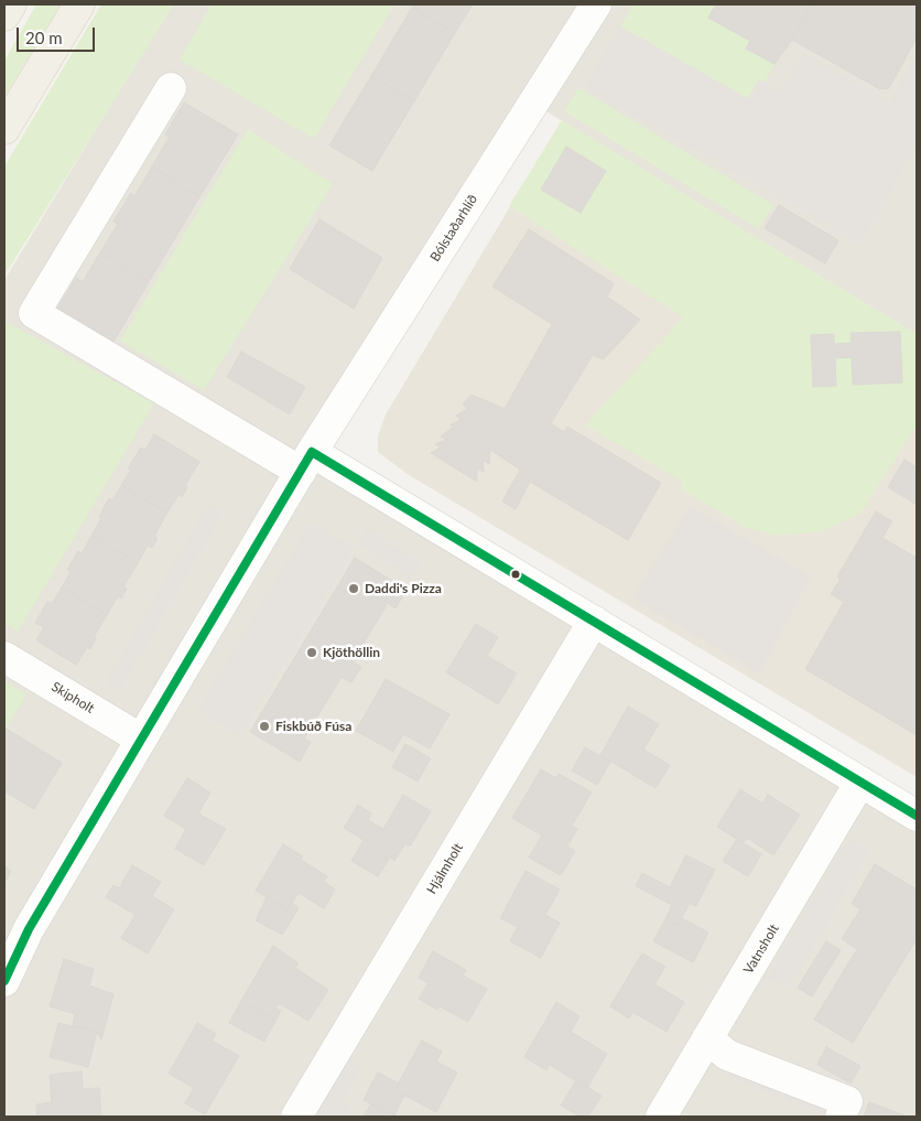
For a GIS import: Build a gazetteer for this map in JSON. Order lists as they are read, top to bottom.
{
  "streets": {
    "street": [
      "Bólstaðarhlíð",
      "Skipholt",
      "Hjálmholt",
      "Vatnsholt"
    ]
  },
  "places": ["Daddi's Pizza", "Kjöthöllin", "Fiskbúð Fúsa"],
  "scale_bar": "20 m"
}
